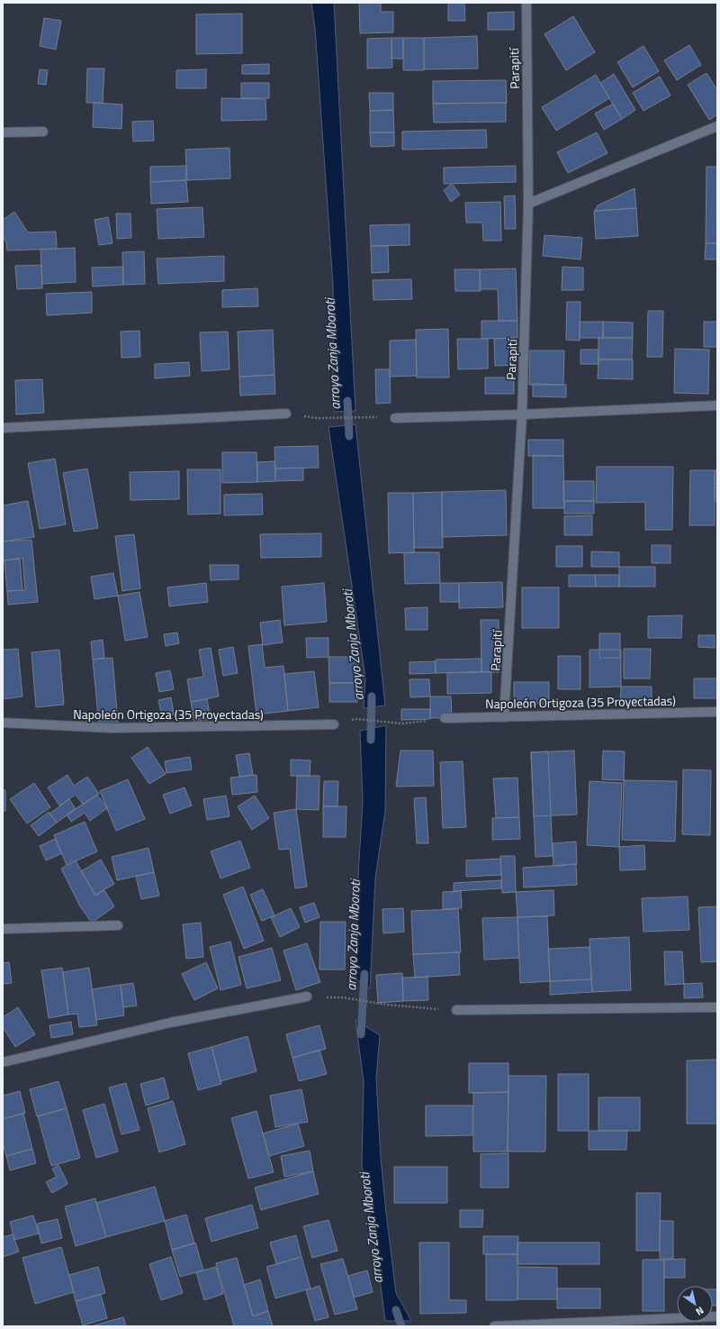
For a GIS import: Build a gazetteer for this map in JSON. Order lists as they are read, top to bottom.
{
  "streets": {
    "street": ["Parapití", "Napoleón Ortigoza (35 Proyectadas)"]
  },
  "crossings": [
    ["Parapití", "Napoleón Ortigoza (35 Proyectadas)"]
  ],
  "water": ["arroyo Zanja Mboroti"],
  "north": "bottom right"
}
